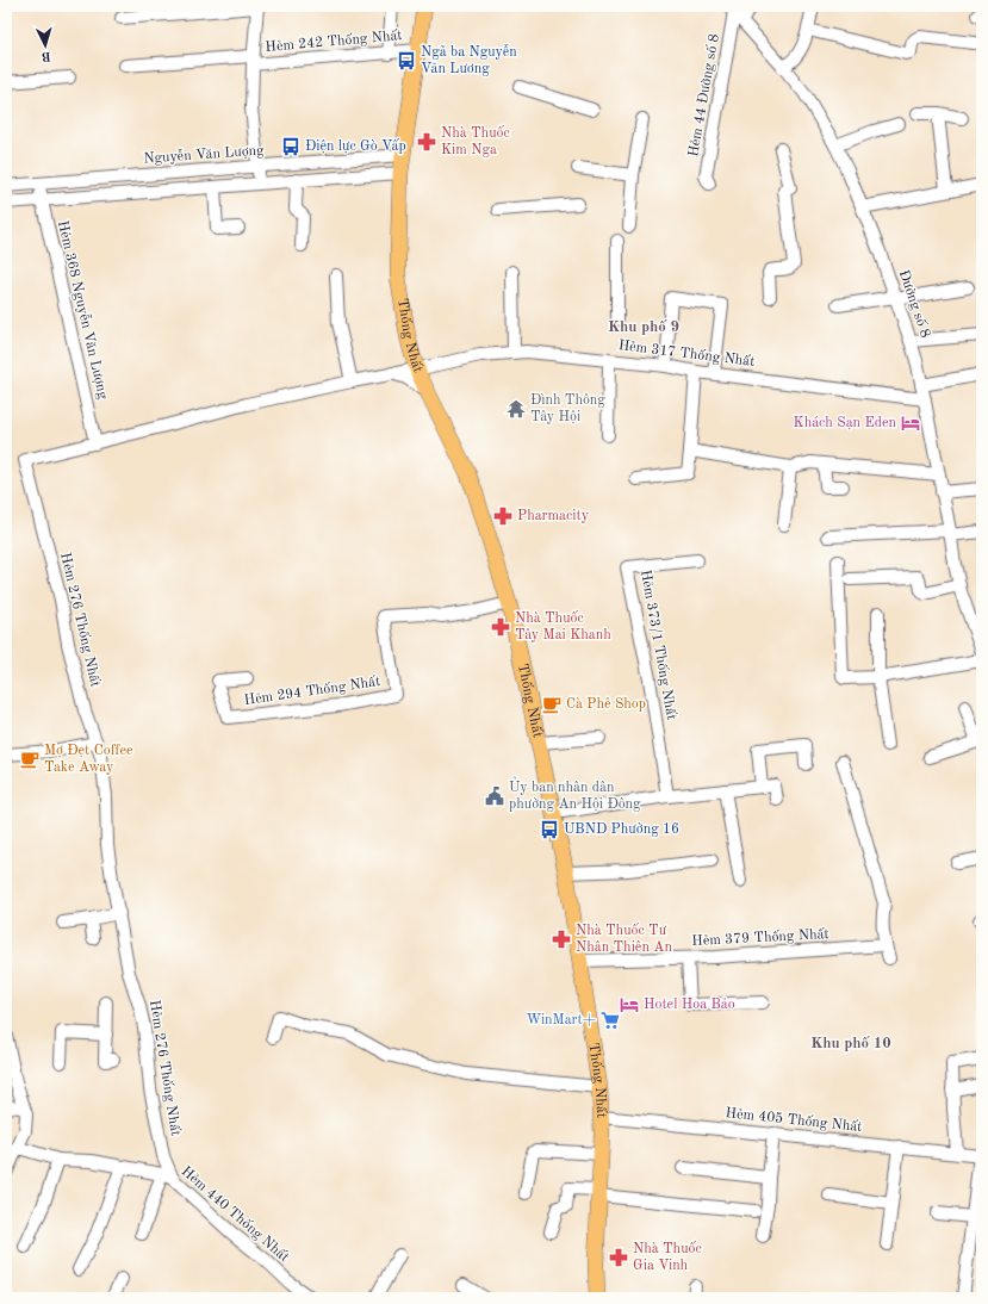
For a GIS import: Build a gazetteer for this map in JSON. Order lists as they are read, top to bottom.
{
  "streets": {
    "main road": ["Thống Nhất"],
    "street": [
      "Hẻm 242 Thống Nhất",
      "Hẻm 44 Đường số 8",
      "Nguyễn Văn Lượng",
      "Đường số 8",
      "Hẻm 368 Nguyễn Văn Lượng",
      "Hẻm 317 Thống Nhất",
      "Hẻm 276 Thống Nhất",
      "Hẻm 373/1 Thống Nhất",
      "Hẻm 294 Thống Nhất",
      "Hẻm 379 Thống Nhất",
      "Hẻm 405 Thống Nhất",
      "Hẻm 440 Thống Nhất"
    ]
  },
  "crossings": [
    ["Hẻm 242 Thống Nhất", "Thống Nhất"],
    ["Hẻm 44 Đường số 8", "Đường số 8"],
    ["Nguyễn Văn Lượng", "Hẻm 368 Nguyễn Văn Lượng"],
    ["Nguyễn Văn Lượng", "Thống Nhất"],
    ["Đường số 8", "Hẻm 317 Thống Nhất"],
    ["Hẻm 368 Nguyễn Văn Lượng", "Hẻm 276 Thống Nhất"],
    ["Thống Nhất", "Hẻm 317 Thống Nhất"],
    ["Thống Nhất", "Hẻm 276 Thống Nhất"],
    ["Thống Nhất", "Hẻm 294 Thống Nhất"],
    ["Thống Nhất", "Hẻm 379 Thống Nhất"],
    ["Thống Nhất", "Hẻm 405 Thống Nhất"],
    ["Hẻm 317 Thống Nhất", "Hẻm 276 Thống Nhất"],
    ["Hẻm 276 Thống Nhất", "Hẻm 440 Thống Nhất"]
  ],
  "districts": ["Khu phố 9", "Khu phố 10"],
  "places": {
    "bus stop": ["Ngã ba Nguyễn Văn Lương", "Điện lực Gò Vấp", "UBND Phường 16"],
    "pharmacy": [
      "Nhà Thuốc Kim Nga",
      "Pharmacity",
      "Nhà Thuốc Tây Mai Khanh",
      "Nhà Thuốc Tư Nhân Thiên An",
      "Nhà Thuốc Gia Vinh"
    ],
    "temple": ["Đình Thông Tây Hội"],
    "hotel": ["Khách Sạn Eden", "Hotel Hoa Bảo"],
    "cafe": ["Cà Phê Shop", "Mợ Đẹt Coffee Take Away"],
    "public building": ["Ủy ban nhân dân phường An Hội Đông"],
    "supermarket": ["WinMart+"]
  },
  "north": "bottom"
}
